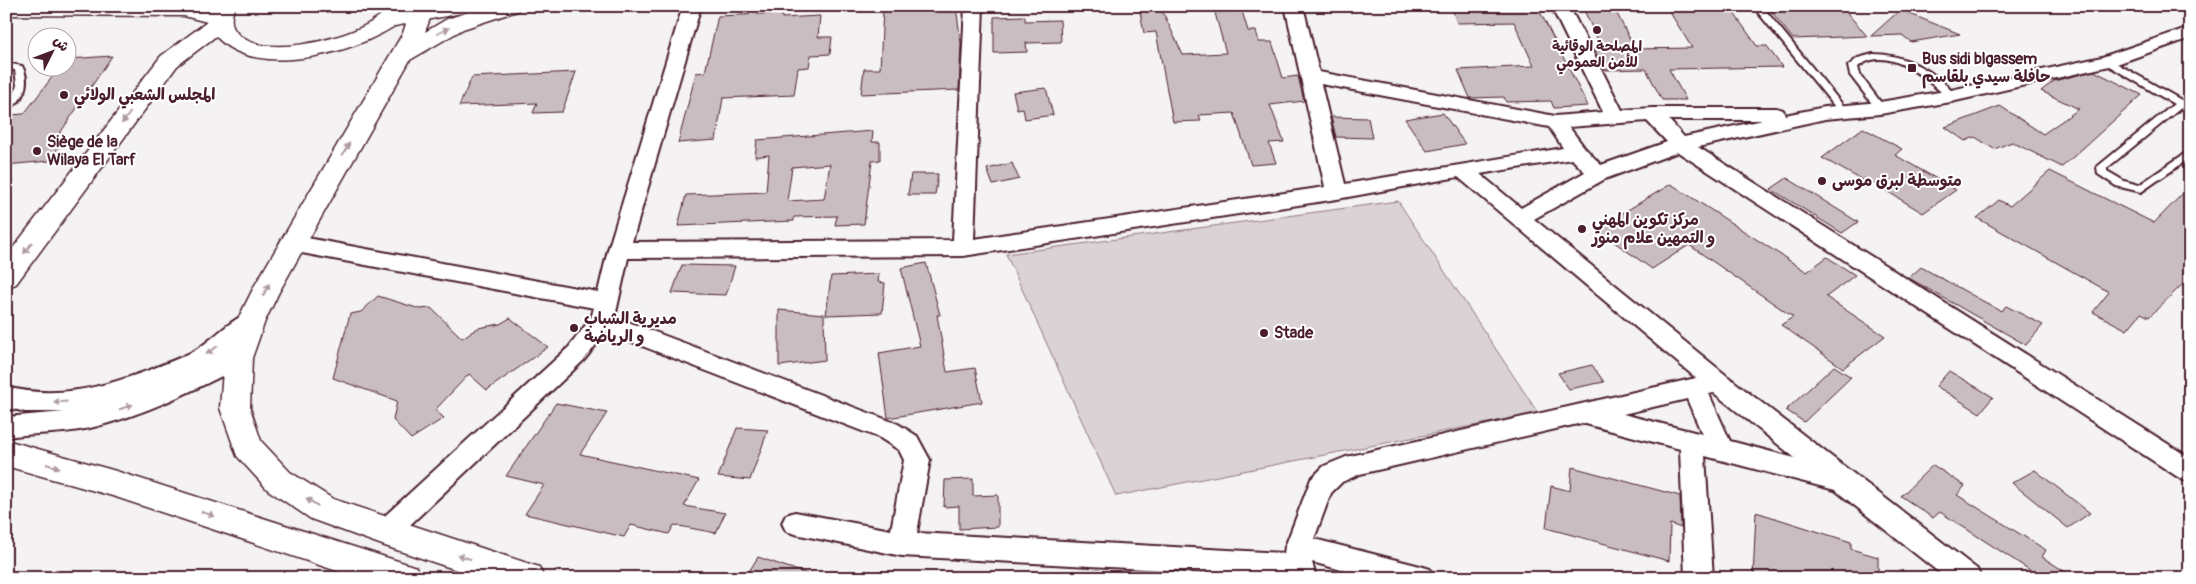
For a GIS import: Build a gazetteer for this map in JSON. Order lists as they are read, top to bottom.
{
  "places": {
    "other": [
      "المصلحة الوقائية للأمن العمومي",
      "المجلس الشعبي الولائي",
      "Siège de la Wilaya El Tarf",
      "متوسطة لبرق موسى",
      "مركز تكوين المهني و التمهين علام منور",
      "مديرية الشباب و الرياضة",
      "Stade"
    ],
    "transit": ["Bus sidi blgassem حافلة سيدي بلقاسم"]
  },
  "north": "top right"
}
